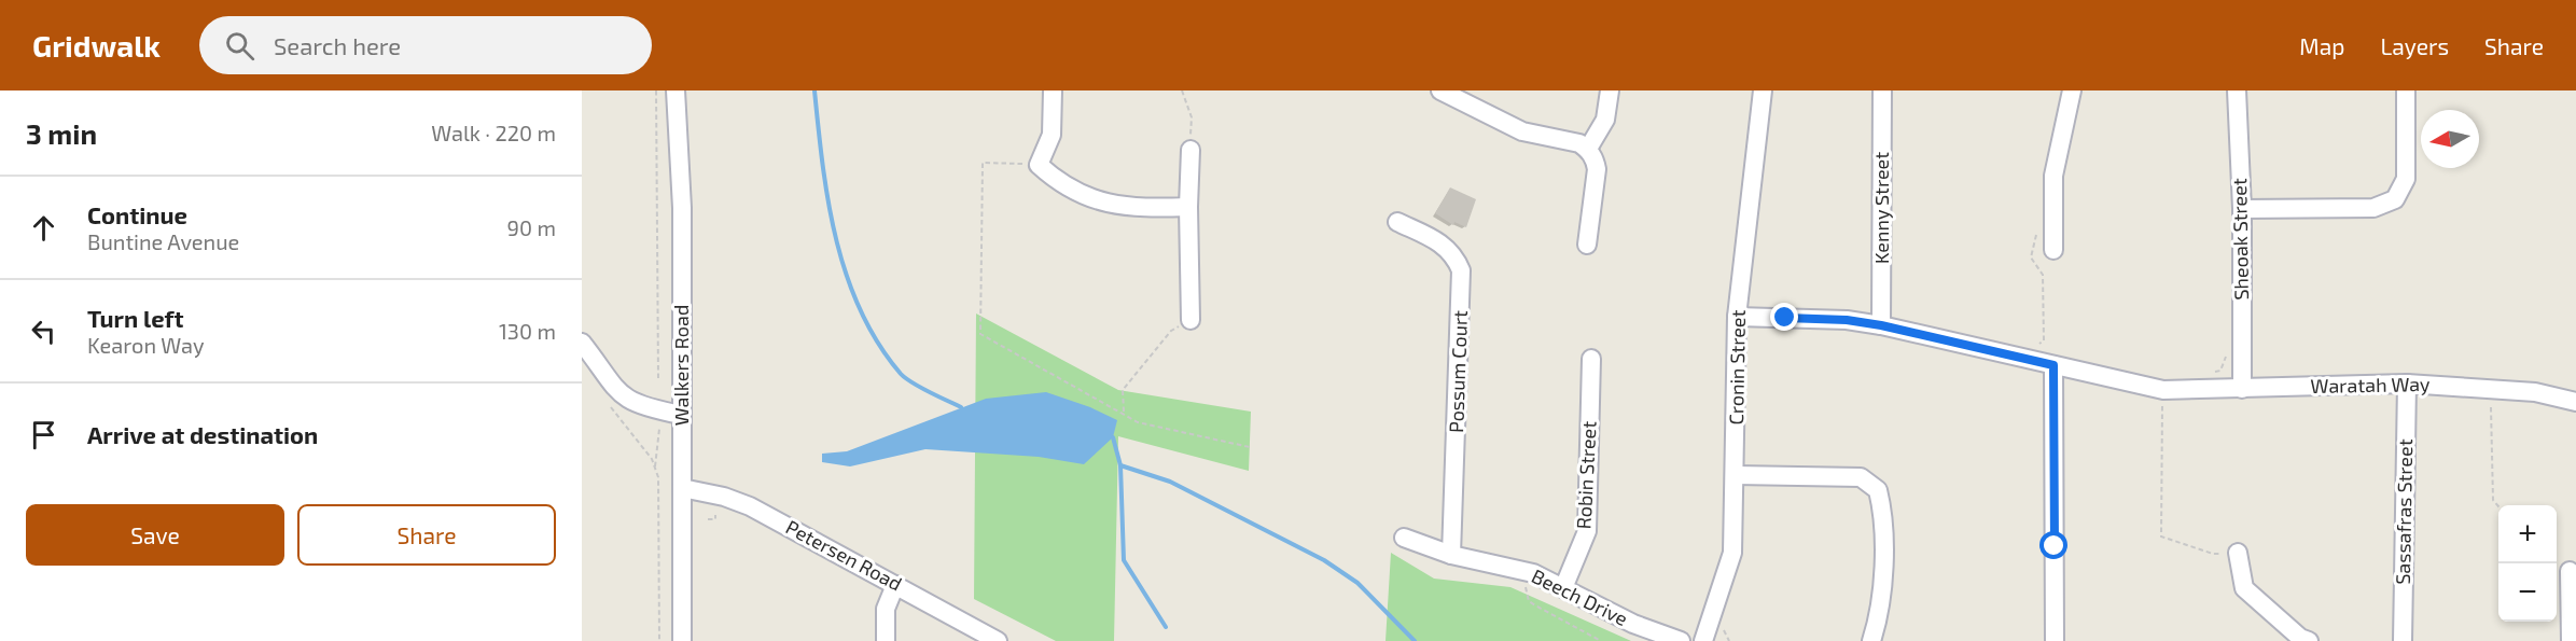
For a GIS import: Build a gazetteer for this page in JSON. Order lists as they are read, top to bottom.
{
  "streets": {
    "street": [
      "Kenny Street",
      "Sheoak Street",
      "Walkers Road",
      "Cronin Street",
      "Possum Court",
      "Waratah Way",
      "Robin Street",
      "Sassafras Street",
      "Petersen Road",
      "Beech Drive"
    ]
  },
  "crossings": [
    ["Kenny Street", "Waratah Way"],
    ["Sheoak Street", "Waratah Way"],
    ["Walkers Road", "Petersen Road"],
    ["Cronin Street", "Waratah Way"],
    ["Possum Court", "Beech Drive"],
    ["Waratah Way", "Sassafras Street"],
    ["Robin Street", "Beech Drive"]
  ],
  "north": "left",
  "page": {
    "header": "Gridwalk",
    "search": "Search here",
    "nav": ["Map", "Layers", "Share"],
    "heading": ["3 min", "Walk · 220 m"],
    "list": [
      ["Continue", "Buntine Avenue", "90 m"],
      ["Turn left", "Kearon Way", "130 m"],
      "Arrive at destination"
    ],
    "buttons": ["Save", "Share"],
    "map_buttons": ["+", "−"]
  }
}
